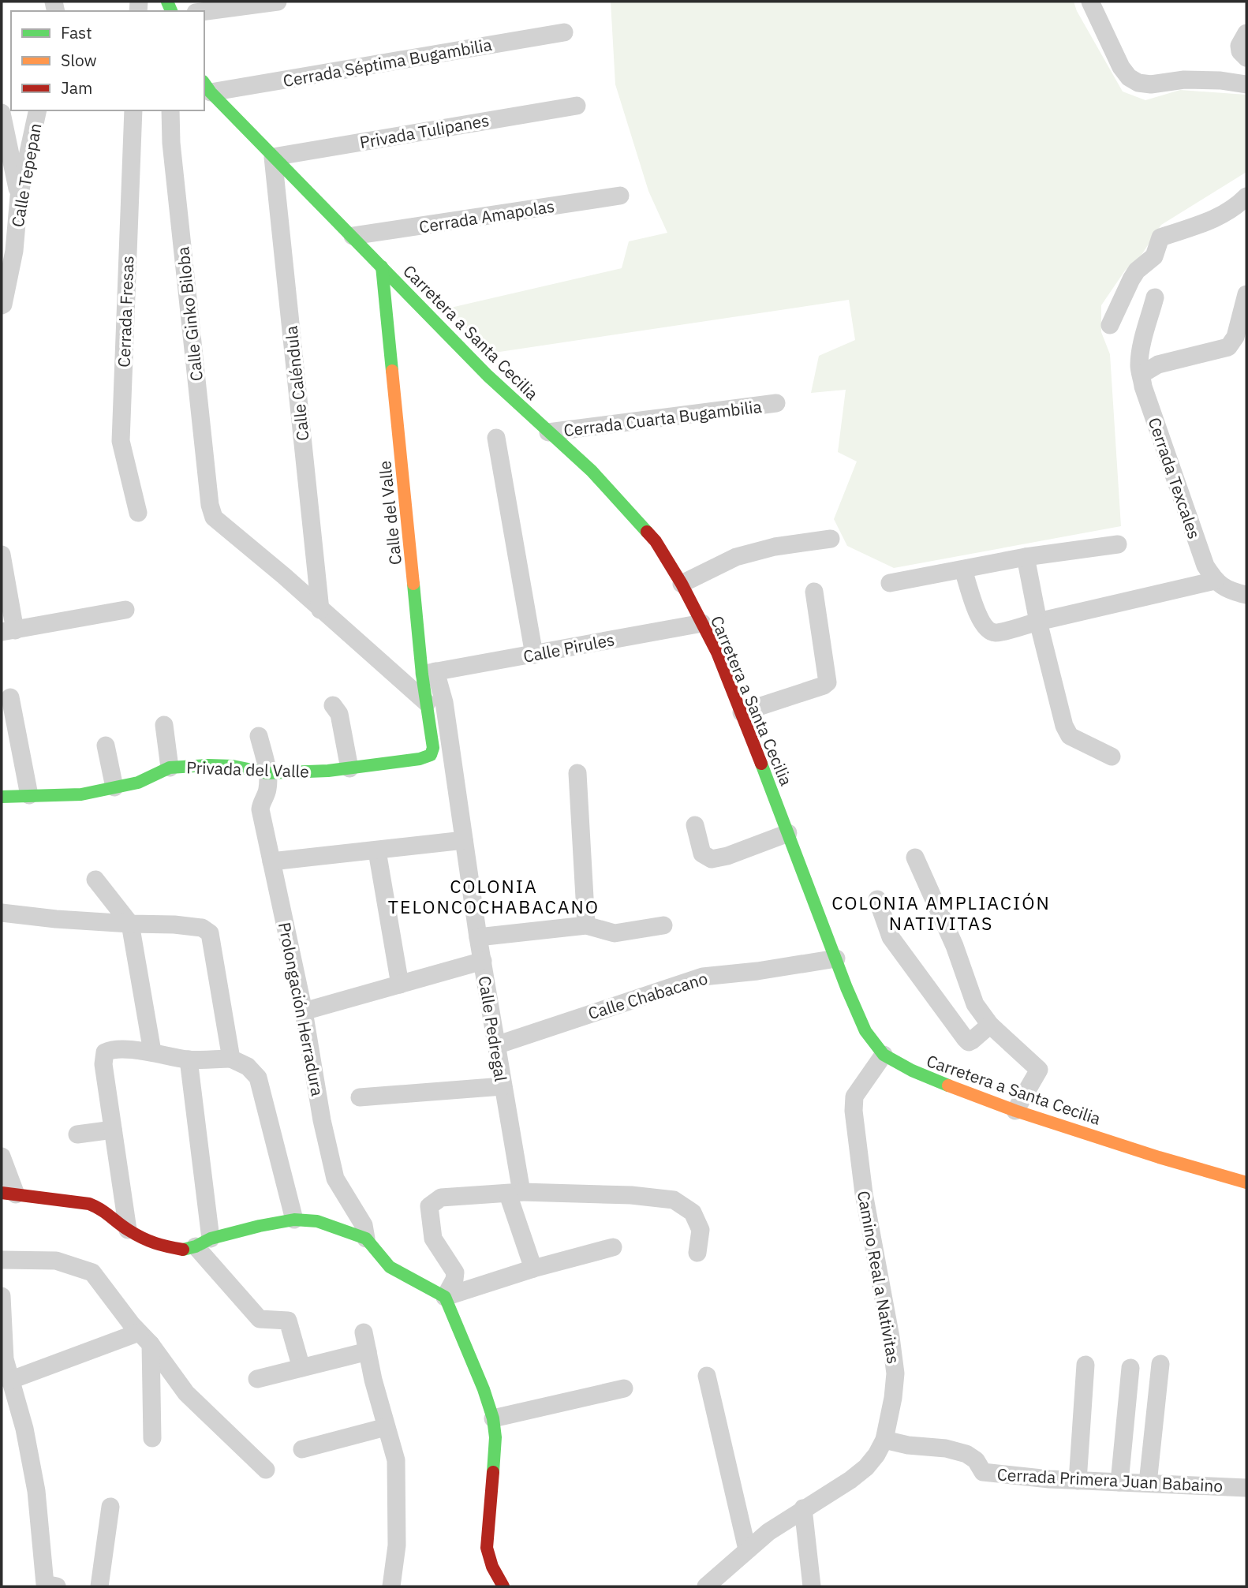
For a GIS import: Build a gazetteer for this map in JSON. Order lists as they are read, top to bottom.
{
  "streets": {
    "street": [
      "Cerrada Séptima Bugambilia",
      "Privada Tulipanes",
      "Calle Tepepan",
      "Cerrada Amapolas",
      "Cerrada Fresas",
      "Calle Ginko Biloba",
      "Carretera a Santa Cecilia",
      "Calle Caléndula",
      "Cerrada Cuarta Bugambilia",
      "Cerrada Texcales",
      "Calle del Valle",
      "Calle Pirules",
      "Privada del Valle",
      "Calle Chabacano",
      "Prolongación Herradura",
      "Calle Pedregal",
      "Camino Real a Nativitas",
      "Cerrada Primera Juan Babaino"
    ]
  },
  "crossings": [
    ["Cerrada Séptima Bugambilia", "Carretera a Santa Cecilia"],
    ["Privada Tulipanes", "Carretera a Santa Cecilia"],
    ["Privada Tulipanes", "Calle Caléndula"],
    ["Cerrada Amapolas", "Carretera a Santa Cecilia"],
    ["Calle Ginko Biloba", "Calle Caléndula"],
    ["Carretera a Santa Cecilia", "Calle Caléndula"],
    ["Carretera a Santa Cecilia", "Cerrada Cuarta Bugambilia"],
    ["Carretera a Santa Cecilia", "Calle del Valle"],
    ["Carretera a Santa Cecilia", "Calle Pirules"],
    ["Carretera a Santa Cecilia", "Calle Chabacano"],
    ["Carretera a Santa Cecilia", "Camino Real a Nativitas"],
    ["Calle del Valle", "Calle Pirules"],
    ["Calle del Valle", "Privada del Valle"],
    ["Calle del Valle", "Calle Pedregal"],
    ["Calle Pirules", "Calle Pedregal"],
    ["Privada del Valle", "Prolongación Herradura"],
    ["Calle Chabacano", "Calle Pedregal"],
    ["Camino Real a Nativitas", "Cerrada Primera Juan Babaino"]
  ],
  "districts": ["COLONIA TELONCOCHABACANO", "COLONIA AMPLIACIÓN NATIVITAS"],
  "legend": ["Fast", "Slow", "Jam"]
}
